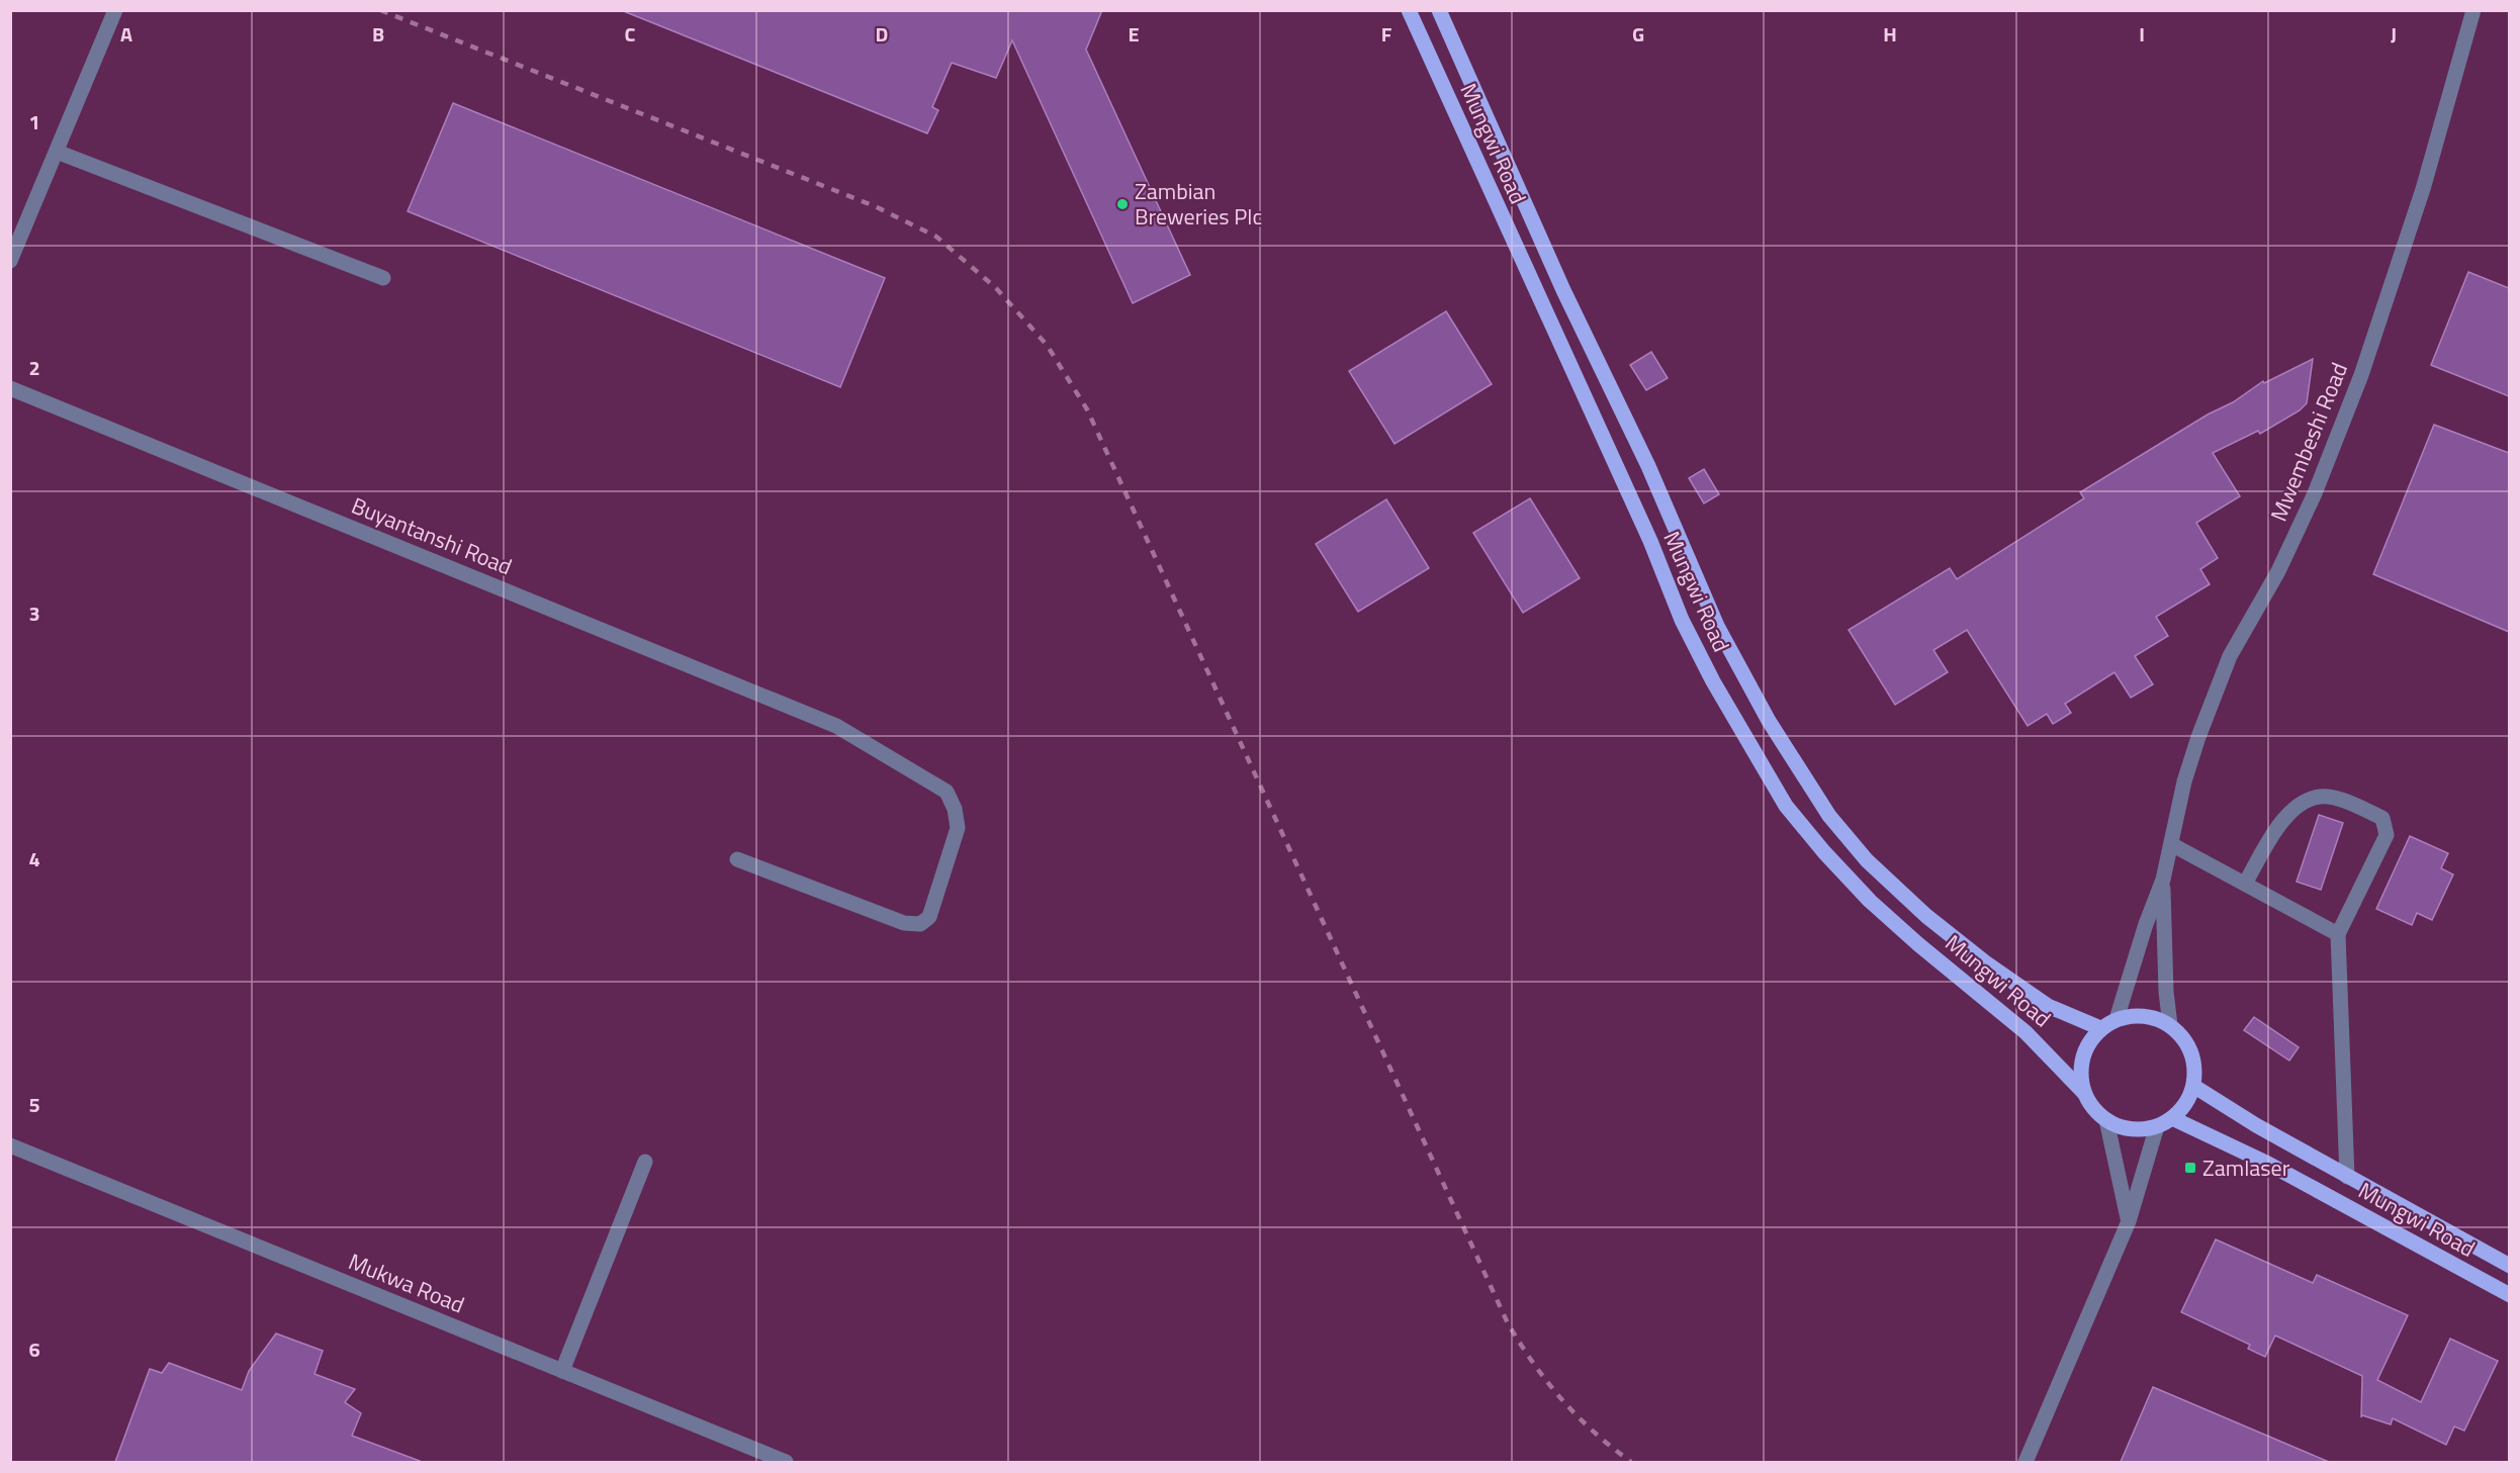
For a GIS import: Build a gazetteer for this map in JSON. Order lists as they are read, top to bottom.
{
  "streets": {
    "main road": ["Mungwi Road"],
    "street": ["Mwembeshi Road", "Buyantanshi Road", "Mukwa Road"]
  },
  "places": {
    "other": ["Zambian Breweries Plc"],
    "transit": ["Zamlaser"]
  },
  "grid": {
    "columns": [
      "A",
      "B",
      "C",
      "D",
      "E",
      "F",
      "G",
      "H",
      "I",
      "J"
    ],
    "rows": [
      "1",
      "2",
      "3",
      "4",
      "5",
      "6"
    ]
  }
}
